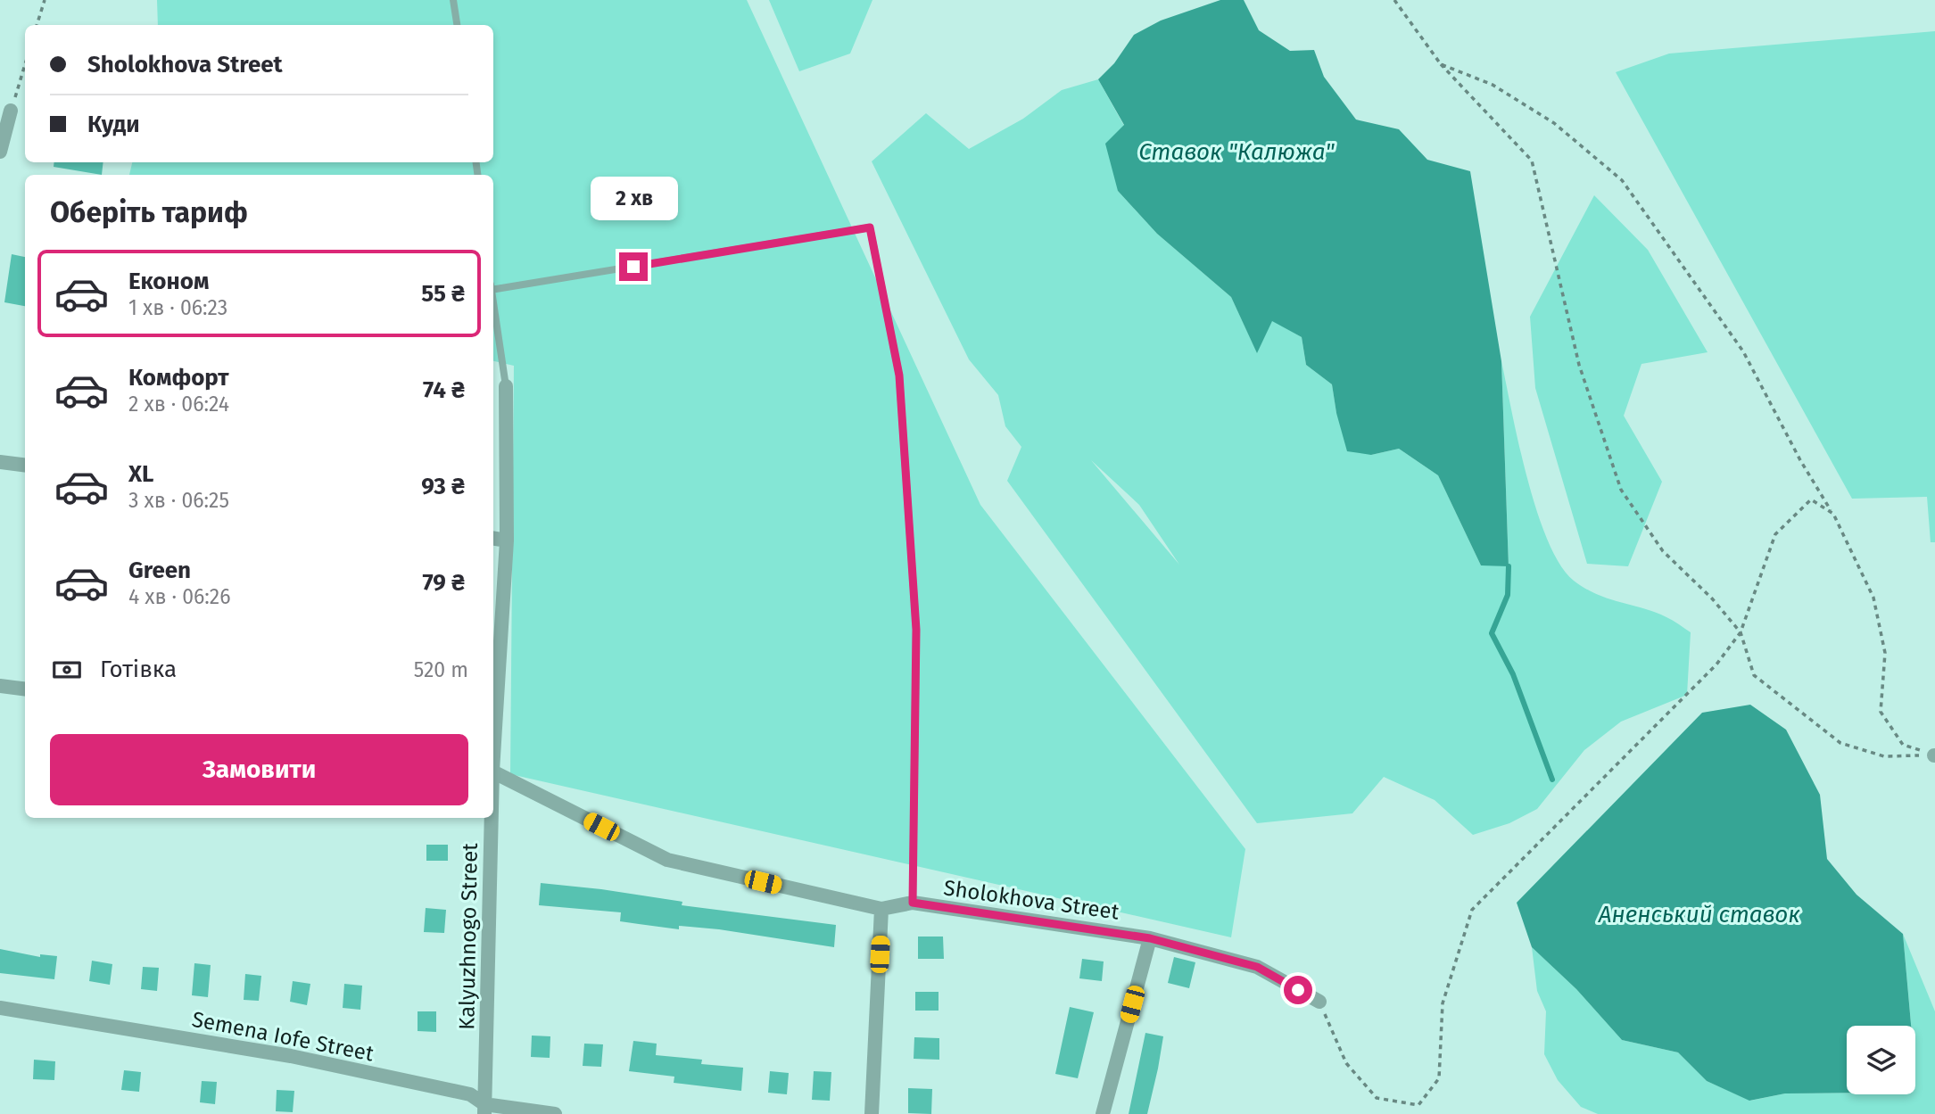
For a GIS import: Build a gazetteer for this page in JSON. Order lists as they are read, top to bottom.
{
  "streets": {
    "street": ["Sholokhova Street", "Kalyuzhnogo Street", "Semena Iofe Street"]
  },
  "crossings": [
    ["Kalyuzhnogo Street", "Semena Iofe Street"]
  ],
  "water": ["Ставок \"Калюжа\"", "Аненський ставок"],
  "page": {
    "banner": ["Sholokhova Street", "Куди"],
    "heading": "Оберіть тариф",
    "bubble": "2 хв",
    "list": [
      {
        "name": "Економ",
        "note": "1 хв · 06:23",
        "value": "55 ₴"
      },
      {
        "name": "Комфорт",
        "note": "2 хв · 06:24",
        "value": "74 ₴"
      },
      {
        "name": "XL",
        "note": "3 хв · 06:25",
        "value": "93 ₴"
      },
      {
        "name": "Green",
        "note": "4 хв · 06:26",
        "value": "79 ₴"
      }
    ],
    "pay": ["Готівка", "520 m"],
    "buttons": "Замовити"
  }
}
